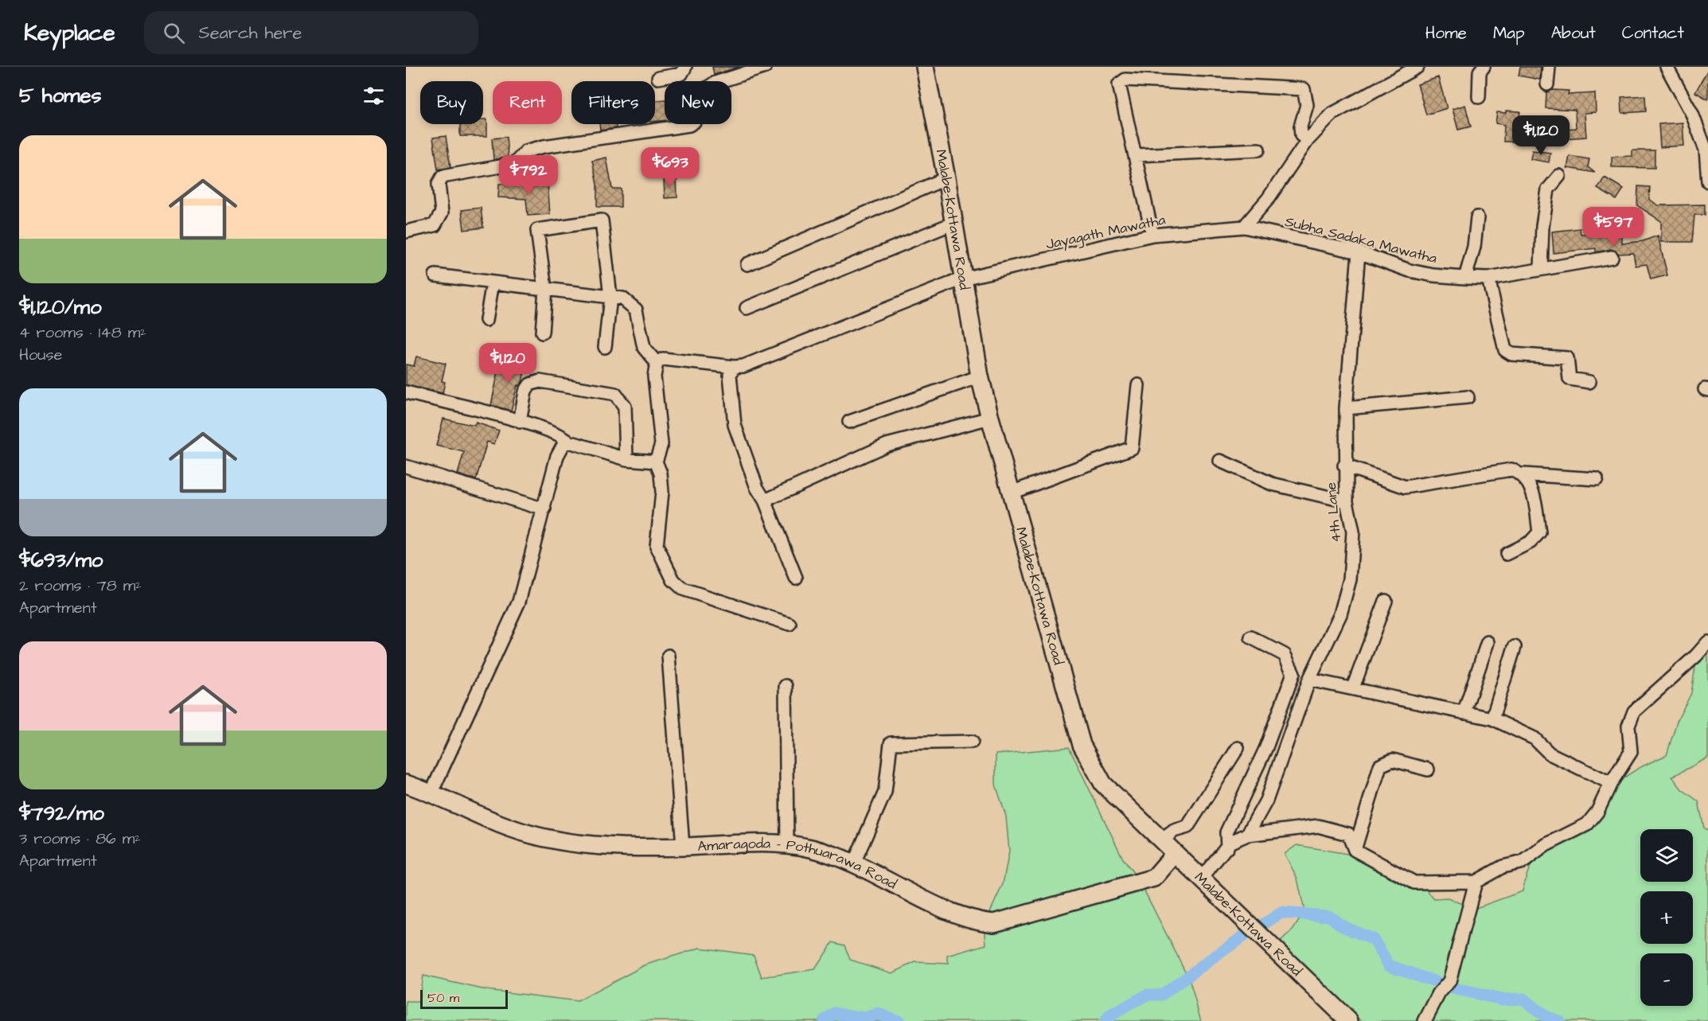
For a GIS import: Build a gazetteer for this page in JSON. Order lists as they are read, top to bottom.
{
  "streets": {
    "main road": ["Malabe-Kottawa Road", "Amaragoda - Pothuarawa Road"],
    "street": ["Jayagath Mawatha", "Subha Sadaka Mawatha", "4th Lane"]
  },
  "crossings": [
    ["Malabe-Kottawa Road", "Jayagath Mawatha"],
    ["Malabe-Kottawa Road", "Amaragoda - Pothuarawa Road"],
    ["Jayagath Mawatha", "Subha Sadaka Mawatha"],
    ["Subha Sadaka Mawatha", "4th Lane"]
  ],
  "scale_bar": "50 m",
  "page": {
    "header": "Keyplace",
    "search": "Search here",
    "nav": [
      "Home",
      "Map",
      "About",
      "Contact"
    ],
    "heading": "5 homes",
    "chip": [
      "Buy",
      "Rent",
      "Filters",
      "New"
    ],
    "price": [
      "$1,120",
      "$693",
      "$792",
      "$597",
      "$1,120"
    ],
    "list": [
      {
        "name": "$1,120/mo",
        "note": "4 rooms · 148 m² · House"
      },
      {
        "name": "$693/mo",
        "note": "2 rooms · 78 m² · Apartment"
      },
      {
        "name": "$792/mo",
        "note": "3 rooms · 86 m² · Apartment"
      }
    ],
    "map_buttons": ["+", "−"],
    "scale": "50 m"
  }
}
